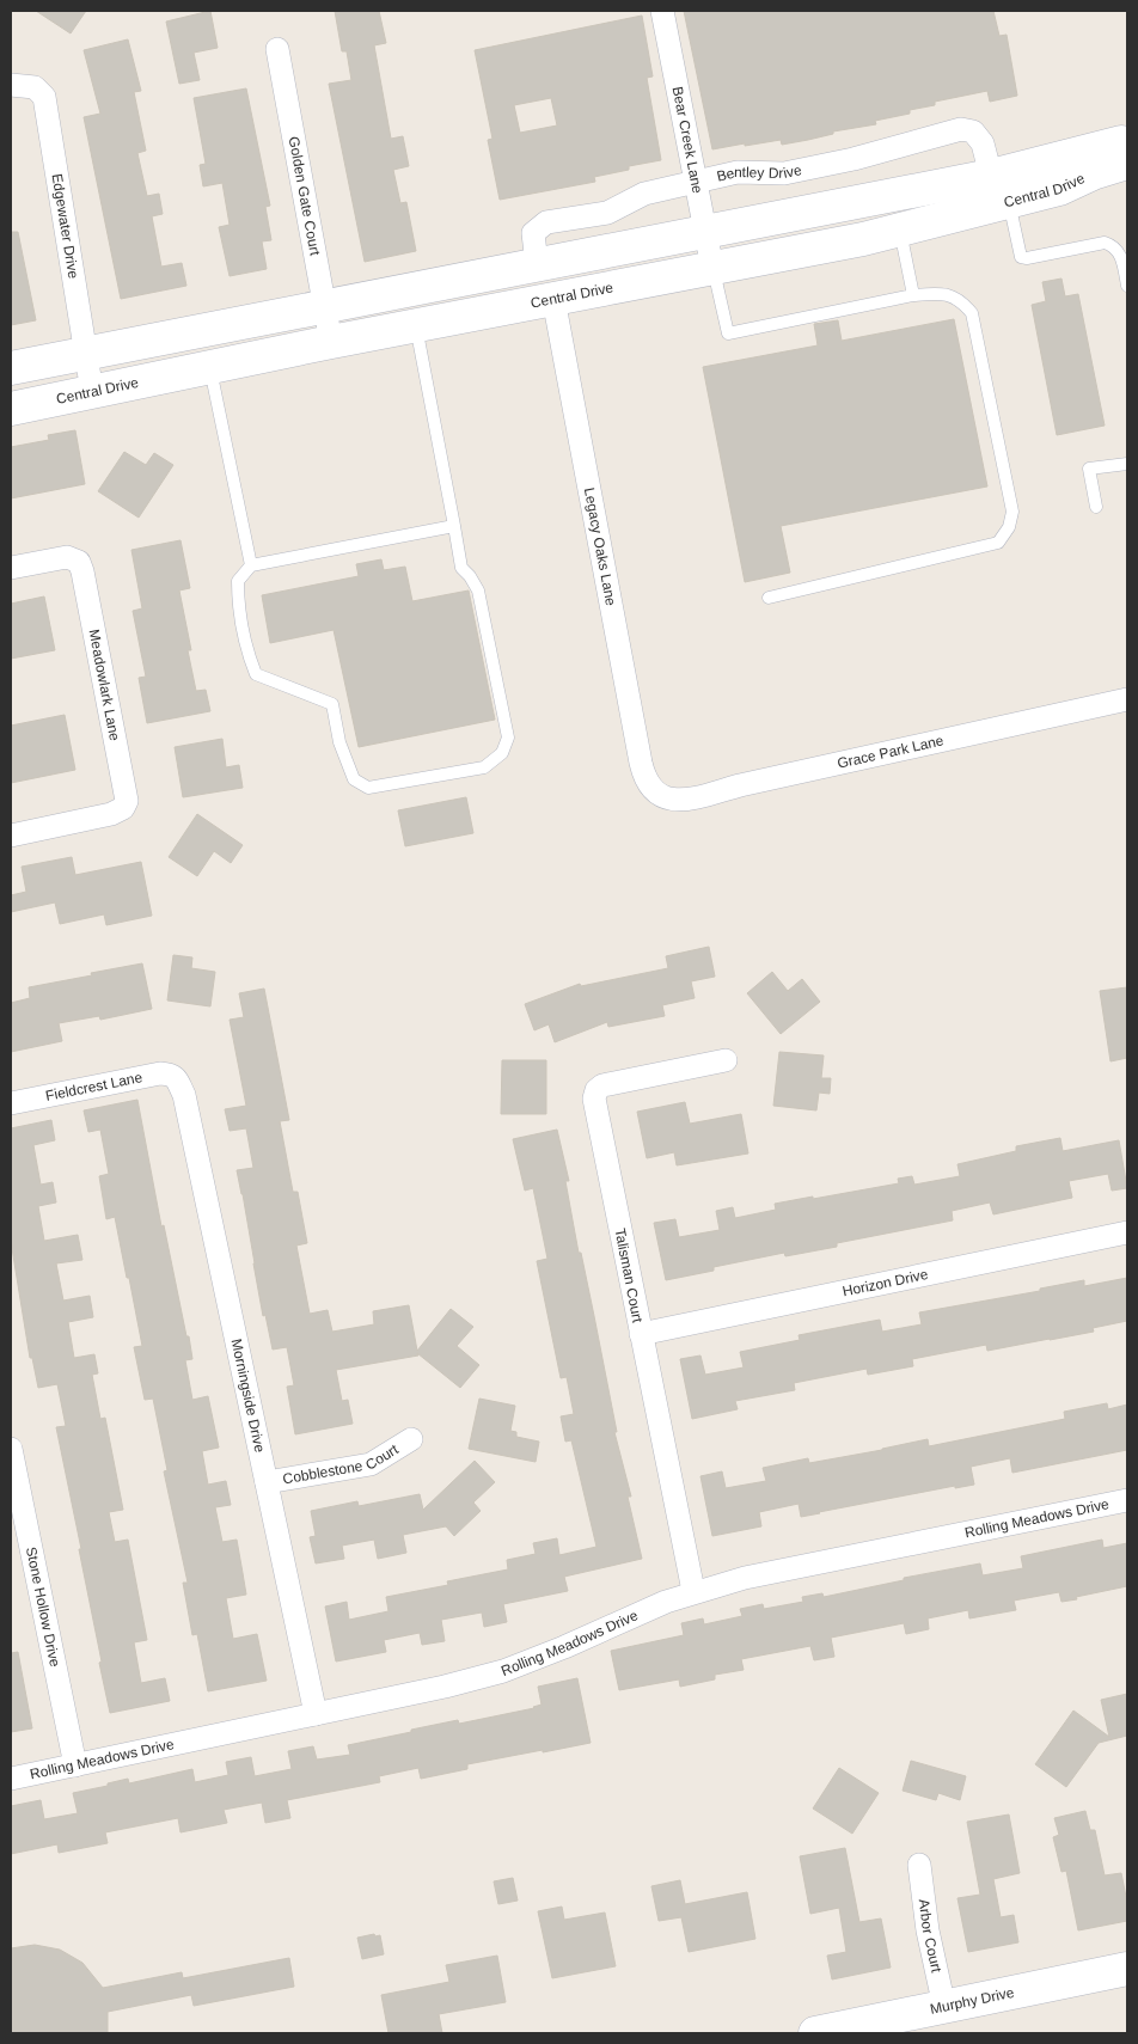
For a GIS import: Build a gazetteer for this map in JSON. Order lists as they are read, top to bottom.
{
  "streets": {
    "main road": ["Central Drive", "Murphy Drive"],
    "street": [
      "Bear Creek Lane",
      "Bentley Drive",
      "Golden Gate Court",
      "Edgewater Drive",
      "Legacy Oaks Lane",
      "Meadowlark Lane",
      "Grace Park Lane",
      "Fieldcrest Lane",
      "Talisman Court",
      "Horizon Drive",
      "Morningside Drive",
      "Cobblestone Court",
      "Rolling Meadows Drive",
      "Stone Hollow Drive",
      "Arbor Court"
    ]
  },
  "crossings": [
    ["Bear Creek Lane", "Bentley Drive"],
    ["Bear Creek Lane", "Central Drive"],
    ["Bentley Drive", "Central Drive"],
    ["Central Drive", "Golden Gate Court"],
    ["Central Drive", "Edgewater Drive"],
    ["Central Drive", "Legacy Oaks Lane"],
    ["Legacy Oaks Lane", "Grace Park Lane"],
    ["Fieldcrest Lane", "Morningside Drive"],
    ["Talisman Court", "Horizon Drive"],
    ["Talisman Court", "Rolling Meadows Drive"],
    ["Morningside Drive", "Cobblestone Court"],
    ["Morningside Drive", "Rolling Meadows Drive"],
    ["Rolling Meadows Drive", "Stone Hollow Drive"],
    ["Arbor Court", "Murphy Drive"]
  ]
}
